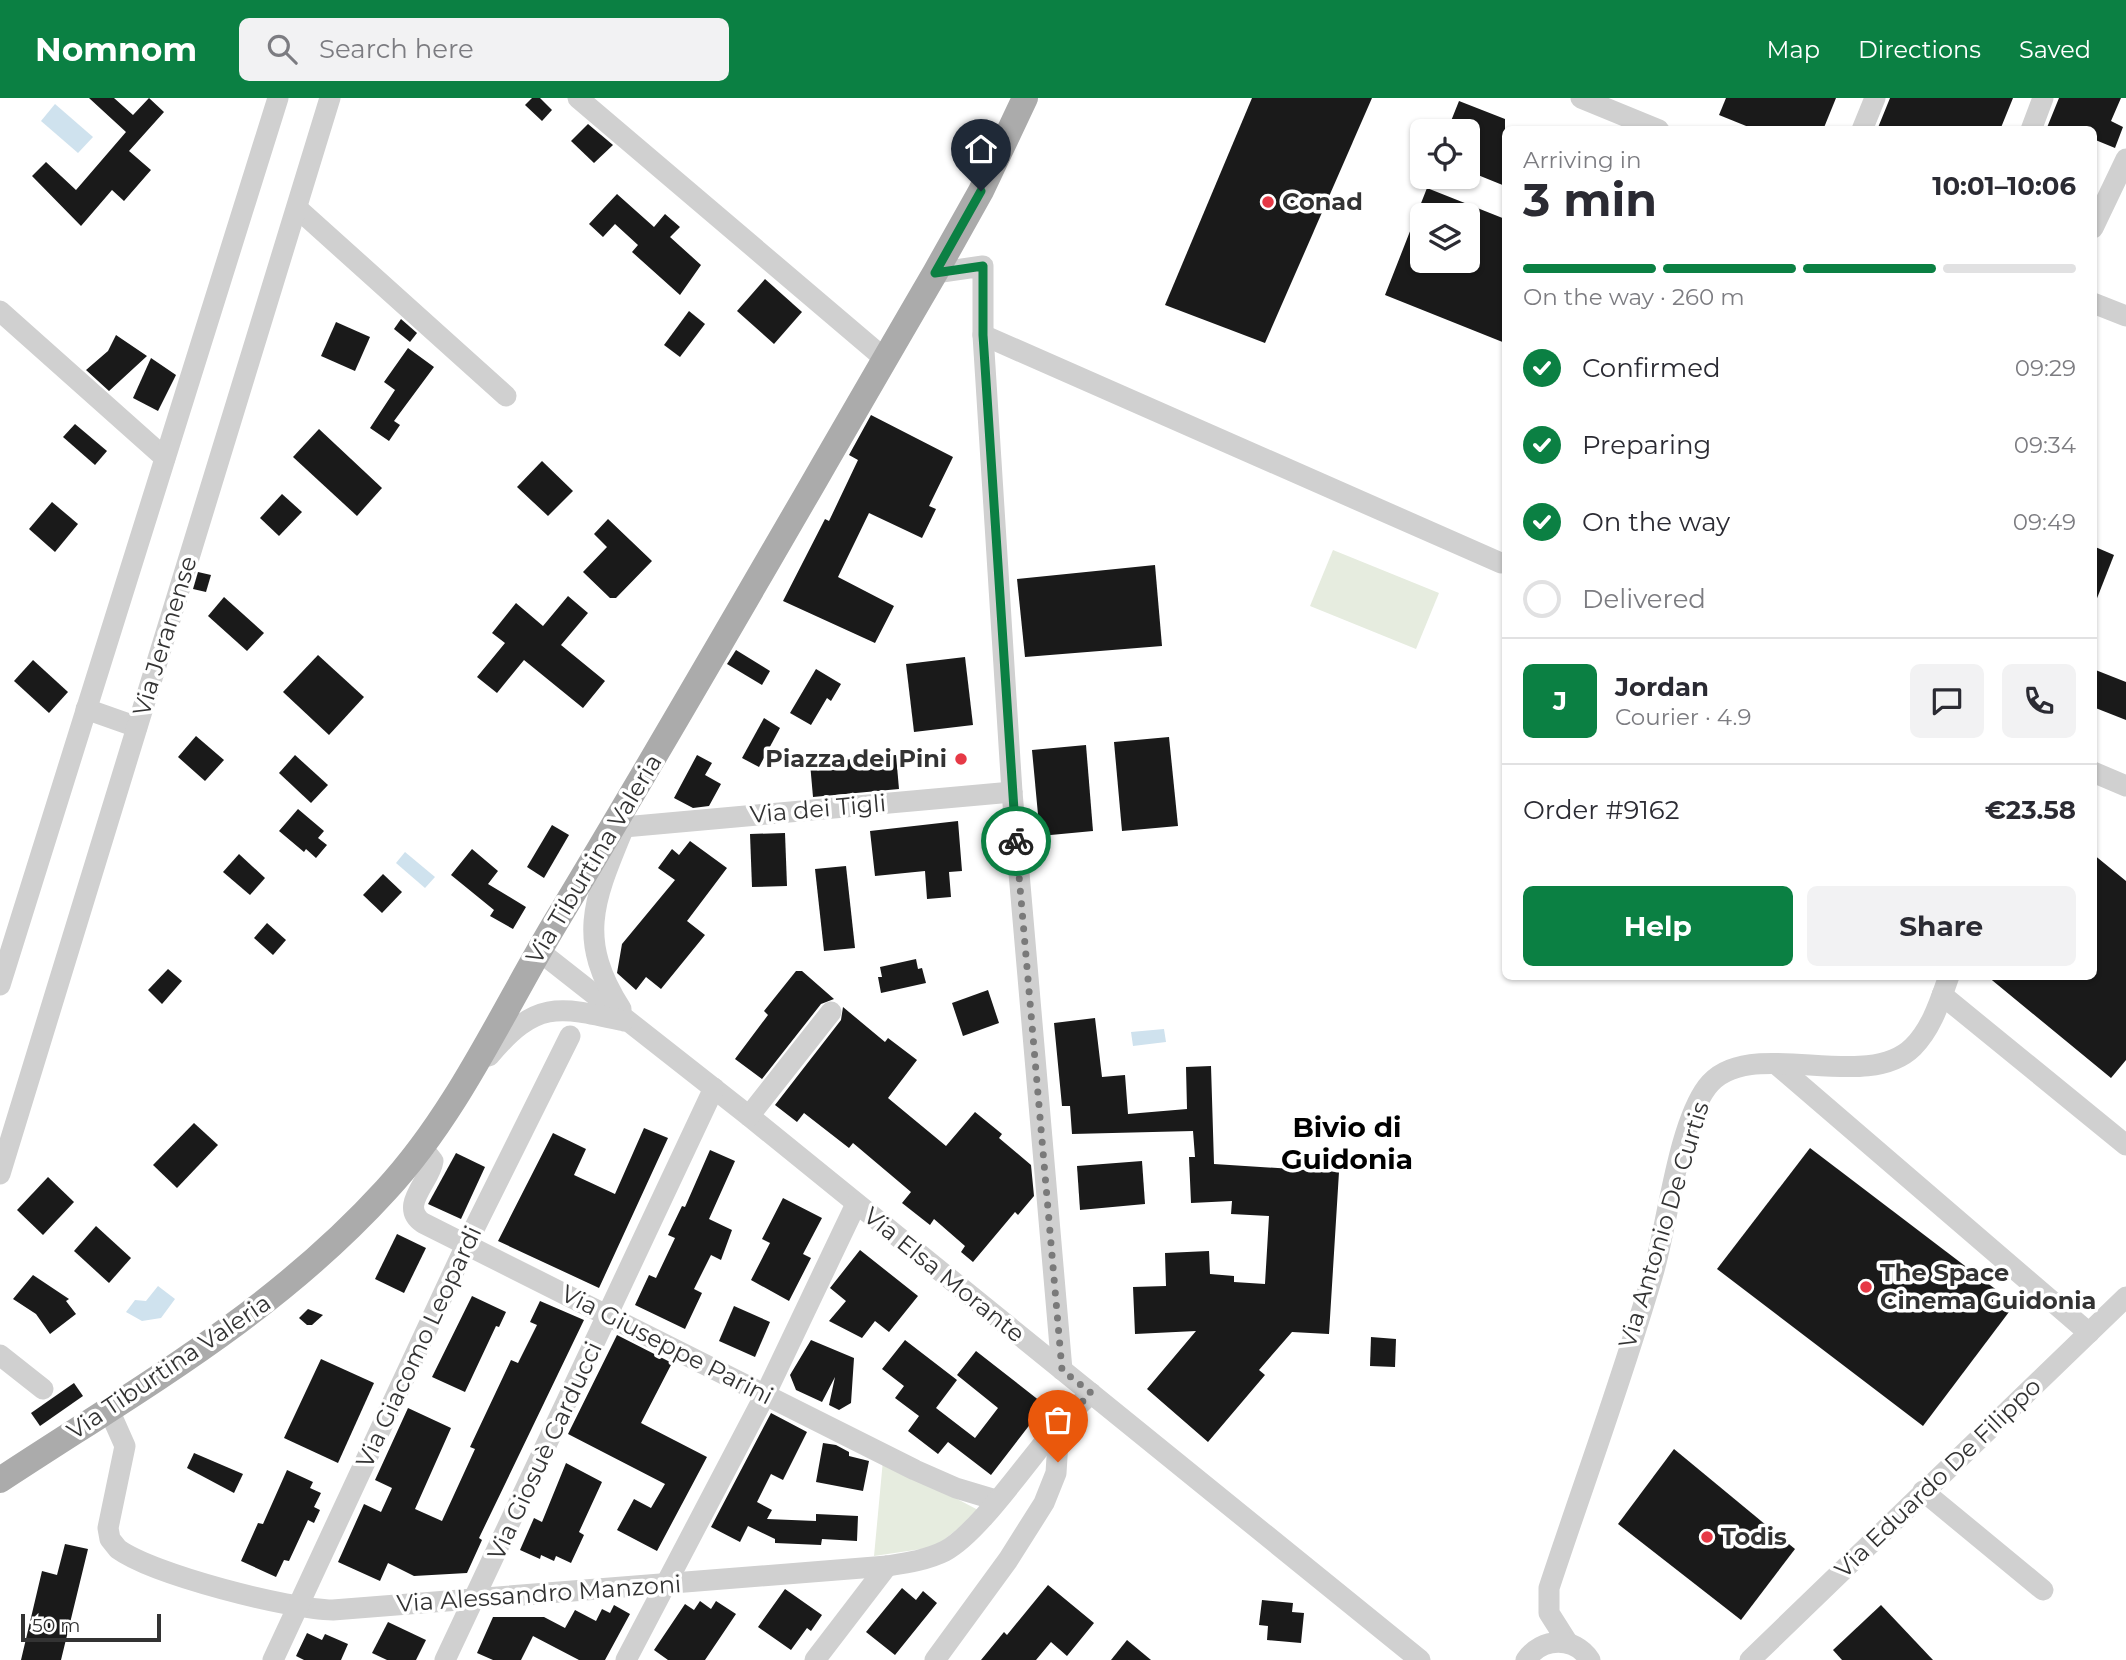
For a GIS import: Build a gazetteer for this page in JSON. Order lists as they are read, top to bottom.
{
  "streets": {
    "main road": ["Via Tiburtina Valeria"],
    "street": [
      "Via Jeranense",
      "Via dei Tigli",
      "Via Antonio De Curtis",
      "Via Elsa Morante",
      "Via Giuseppe Parini",
      "Via Giacomo Leopardi",
      "Via Giosuè Carducci",
      "Via Eduardo De Filippo",
      "Via Alessandro Manzoni"
    ]
  },
  "crossings": [
    ["Via dei Tigli", "Via Elsa Morante"],
    ["Via Tiburtina Valeria", "Via Elsa Morante"],
    ["Via Tiburtina Valeria", "Via Giuseppe Parini"],
    ["Via Tiburtina Valeria", "Via Alessandro Manzoni"],
    ["Via Elsa Morante", "Via Giosuè Carducci"],
    ["Via Elsa Morante", "Via Alessandro Manzoni"],
    ["Via Giuseppe Parini", "Via Giacomo Leopardi"],
    ["Via Giuseppe Parini", "Via Giosuè Carducci"],
    ["Via Giuseppe Parini", "Via Alessandro Manzoni"],
    ["Via Giacomo Leopardi", "Via Alessandro Manzoni"],
    ["Via Giosuè Carducci", "Via Alessandro Manzoni"]
  ],
  "districts": ["Bivio di Guidonia"],
  "places": [
    "Conad",
    "Piazza dei Pini",
    "The Space Cinema Guidonia",
    "Todis"
  ],
  "scale_bar": "50 m",
  "page": {
    "header": "Nomnom",
    "search": "Search here",
    "nav": ["Map", "Directions", "Saved"],
    "heading": ["3 min", "Arriving in", "10:01–10:06"],
    "panel": [
      "Jordan",
      "Courier · 4.9",
      "Order #9162",
      "€23.58"
    ],
    "bar": "On the way · 260 m",
    "list": [
      ["Confirmed", "09:29"],
      ["Preparing", "09:34"],
      ["On the way", "09:49"],
      "Delivered"
    ],
    "round": "J",
    "buttons": ["Help", "Share"],
    "scale": "50 m"
  }
}
